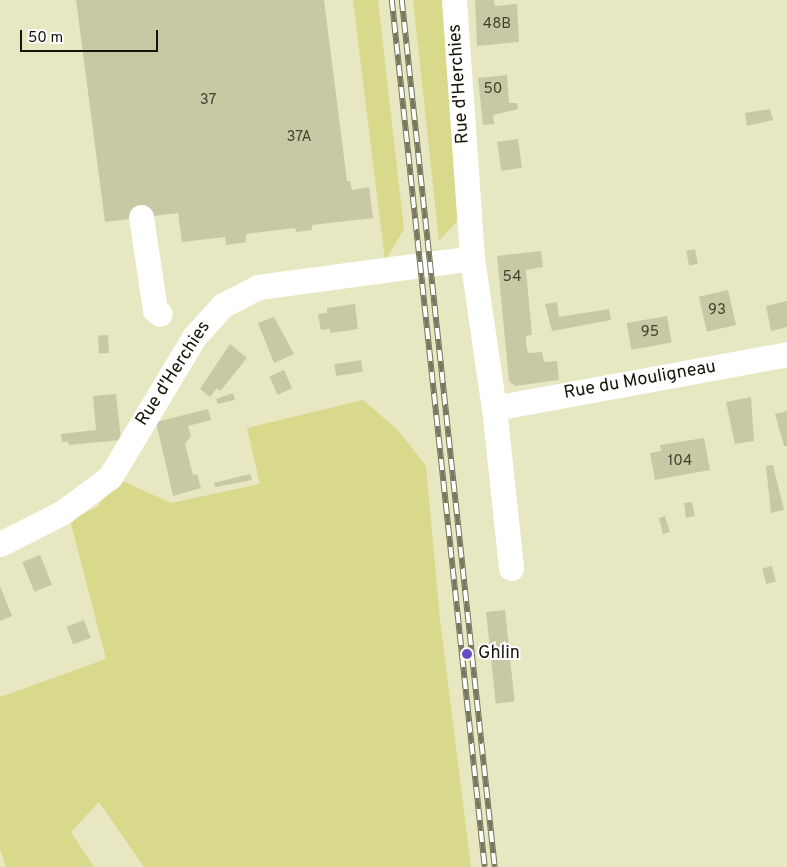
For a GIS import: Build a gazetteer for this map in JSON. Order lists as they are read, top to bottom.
{
  "streets": {
    "street": ["Rue d'Herchies", "Rue du Mouligneau"]
  },
  "crossings": [
    ["Rue d'Herchies", "Rue du Mouligneau"]
  ],
  "places": ["Ghlin"],
  "house_numbers": [
    "48B",
    "50",
    "37",
    "37A",
    "54",
    "93",
    "95",
    "104"
  ],
  "scale_bar": "50 m"
}
